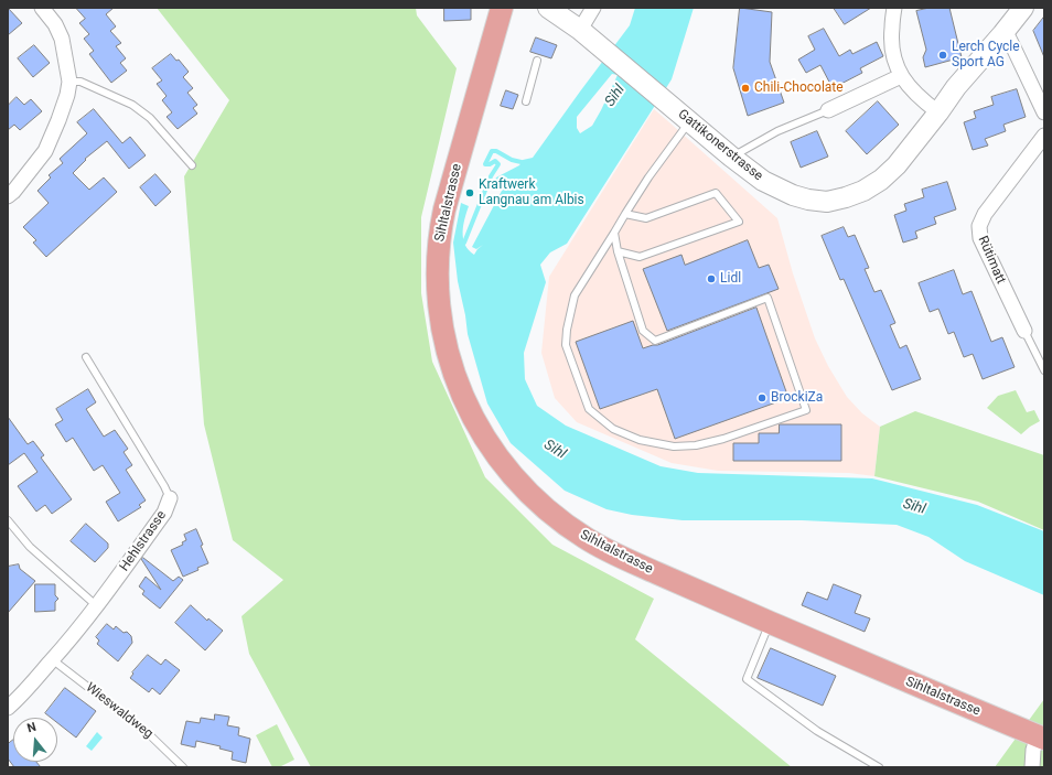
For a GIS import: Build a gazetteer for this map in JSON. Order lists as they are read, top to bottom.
{
  "streets": {
    "main road": ["Gattikonerstrasse", "Sihltalstrasse"],
    "street": ["Rütimatt", "Hehlstrasse"],
    "lane": ["Wieswaldweg"]
  },
  "crossings": [
    ["Hehlstrasse", "Wieswaldweg"]
  ],
  "water": ["Sihl"],
  "places": [
    "Lerch Cycle Sport AG",
    "Chili-Chocolate",
    "Kraftwerk Langnau am Albis",
    "Lidl",
    "BrockiZa"
  ],
  "north": "top"
}
